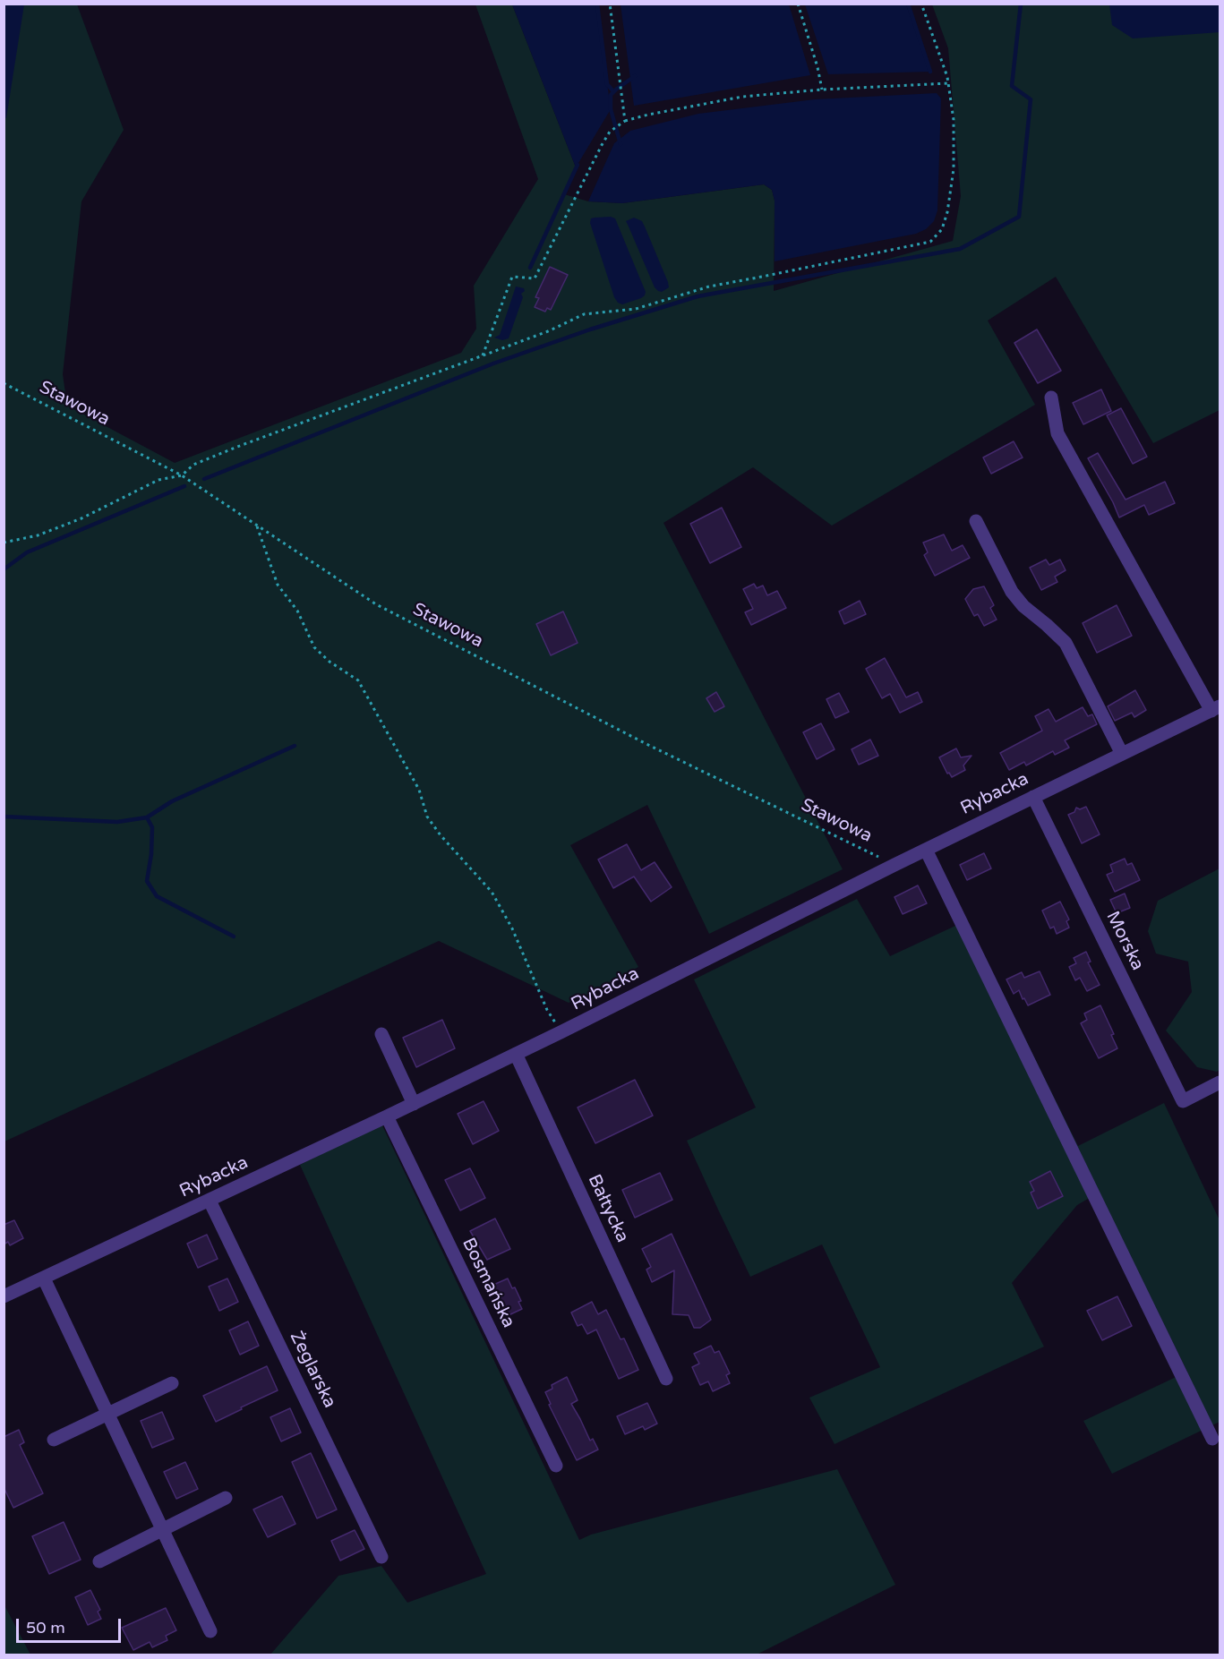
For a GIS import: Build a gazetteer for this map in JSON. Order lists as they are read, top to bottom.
{
  "streets": {
    "street": [
      "Rybacka",
      "Morska",
      "Bałtycka",
      "Bosmańska",
      "Żeglarska"
    ],
    "path": ["Stawowa"]
  },
  "crossings": [
    ["Stawowa", "Rybacka"],
    ["Rybacka", "Morska"],
    ["Rybacka", "Bałtycka"],
    ["Rybacka", "Bosmańska"],
    ["Rybacka", "Żeglarska"]
  ],
  "scale_bar": "50 m"
}
